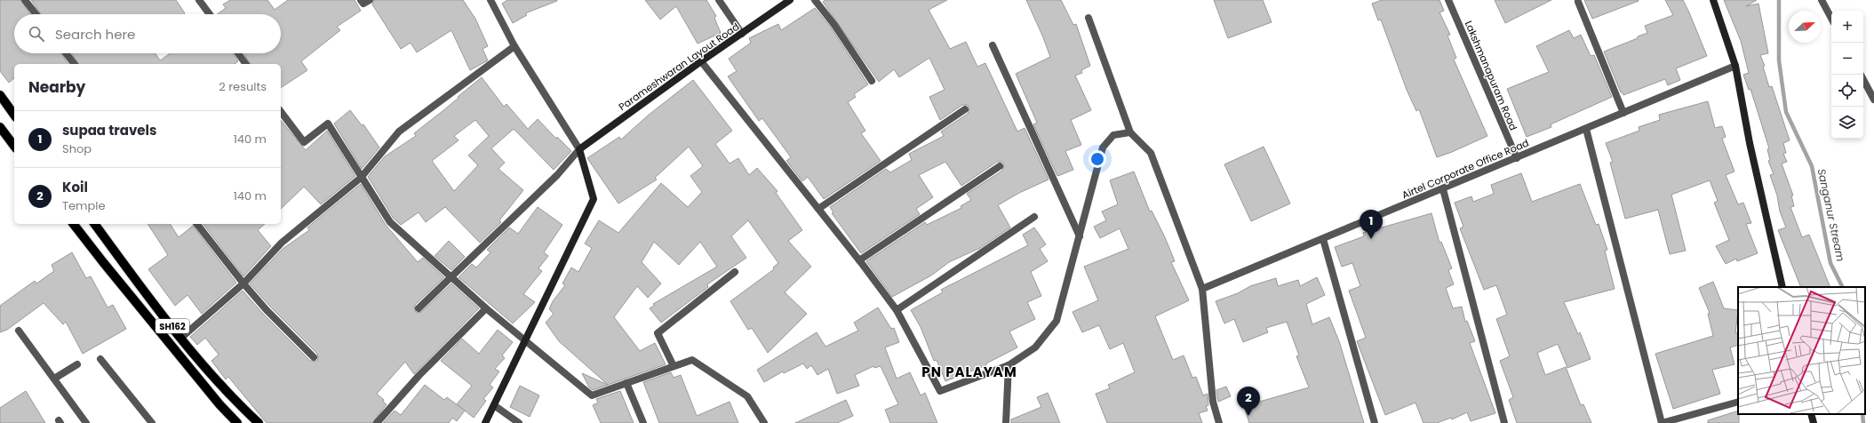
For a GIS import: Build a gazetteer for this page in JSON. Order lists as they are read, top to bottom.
{
  "streets": {
    "main road": ["SH162"],
    "street": ["Parameshwaran Layout Road", "Lakshmanapuram Road", "Airtel Corporate Office Road"]
  },
  "crossings": [
    ["Lakshmanapuram Road", "Airtel Corporate Office Road"]
  ],
  "districts": ["PN PALAYAM"],
  "water": ["Sanganur Stream"],
  "north": "top right",
  "page": {
    "map_buttons": ["+", "−"],
    "search": "Search here",
    "heading": ["Nearby", "2 results"],
    "list": [
      {
        "mark": "1",
        "name": "supaa travels",
        "note": "Shop",
        "value": "140 m"
      },
      {
        "mark": "2",
        "name": "Koil",
        "note": "Temple",
        "value": "140 m"
      }
    ],
    "pins": ["1", "2"]
  }
}
